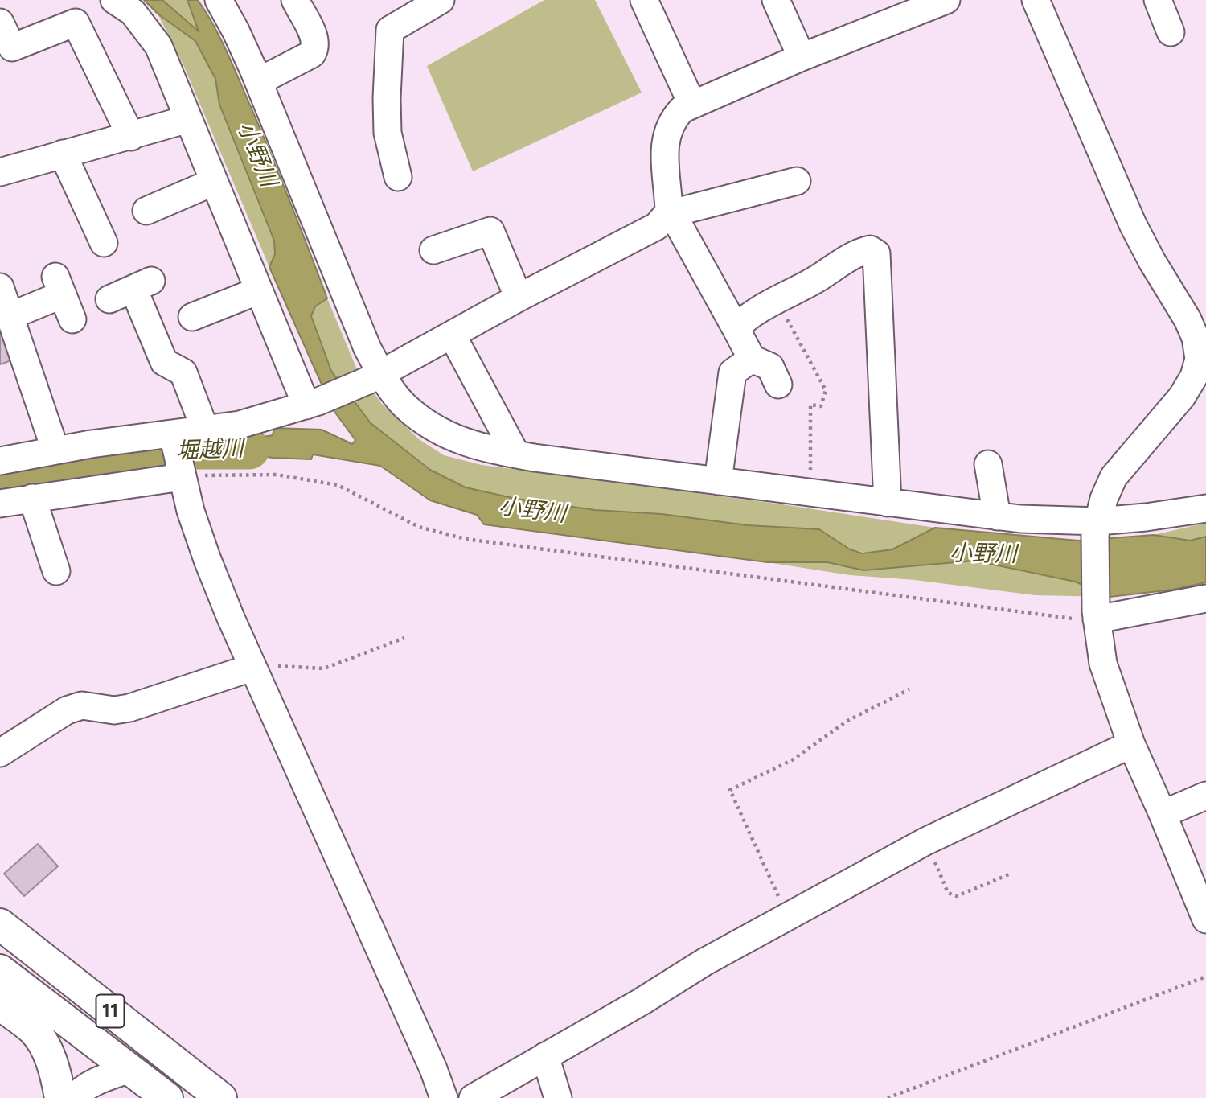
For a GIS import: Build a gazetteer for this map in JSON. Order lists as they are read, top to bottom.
{
  "streets": {
    "main road": ["11"]
  },
  "water": ["小野川", "堀越川"]
}
